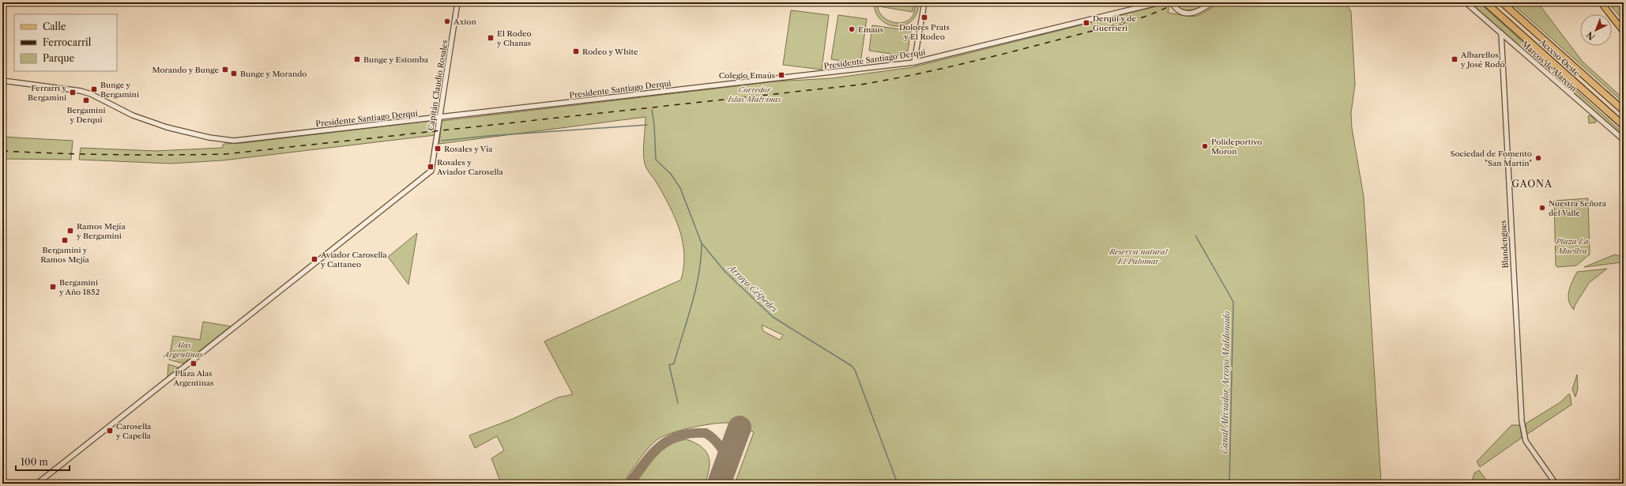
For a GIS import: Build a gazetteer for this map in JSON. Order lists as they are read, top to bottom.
{
  "streets": {
    "highway": ["Acceso Oeste"],
    "street": [
      "Presidente Santiago Derqui",
      "Marcos de Alarcón",
      "Capitán Claudio Rosales",
      "Blandengues"
    ]
  },
  "crossings": [
    ["Presidente Santiago Derqui", "Capitán Claudio Rosales"],
    ["Marcos de Alarcón", "Blandengues"]
  ],
  "districts": ["GAONA"],
  "water": ["Arroyo Céspedes", "Canal Aliviador Arroyo Maldonado"],
  "parks": [
    "Corredor Islas Malvinas",
    "Plaza La Maestra",
    "Reserva natural El Palomar",
    "Alas Argentinas"
  ],
  "places": {
    "transit": [
      "Dolores Prats y El Rodeo",
      "Derqui y de Guerrieri",
      "El Rodeo y Chanas",
      "Rodeo y White",
      "Bunge y Estomba",
      "Albarellos y José Rodó",
      "Morando y Bunge",
      "Bunge y Morando",
      "Colegio Emaús",
      "Bunge y Bergamini",
      "Ferrarri y Bergamini",
      "Bergamini y Derqui",
      "Rosales y Vía",
      "Rosales y Aviador Carosella",
      "Ramos Mejía y Bergamini",
      "Bergamini y Ramos Mejía",
      "Aviador Carosella y Cattaneo",
      "Bergamini y Año 1852",
      "Plaza Alas Argentinas",
      "Carosella y Capella"
    ],
    "other": [
      "Axion",
      "Emaus",
      "Polideportivo Moron",
      "Sociedad de Fomento \"San Martín\"",
      "Nuestra Señora del Valle"
    ]
  },
  "legend": ["Calle", "Ferrocarril", "Parque"],
  "scale_bar": "100 m",
  "north": "bottom left"
}
